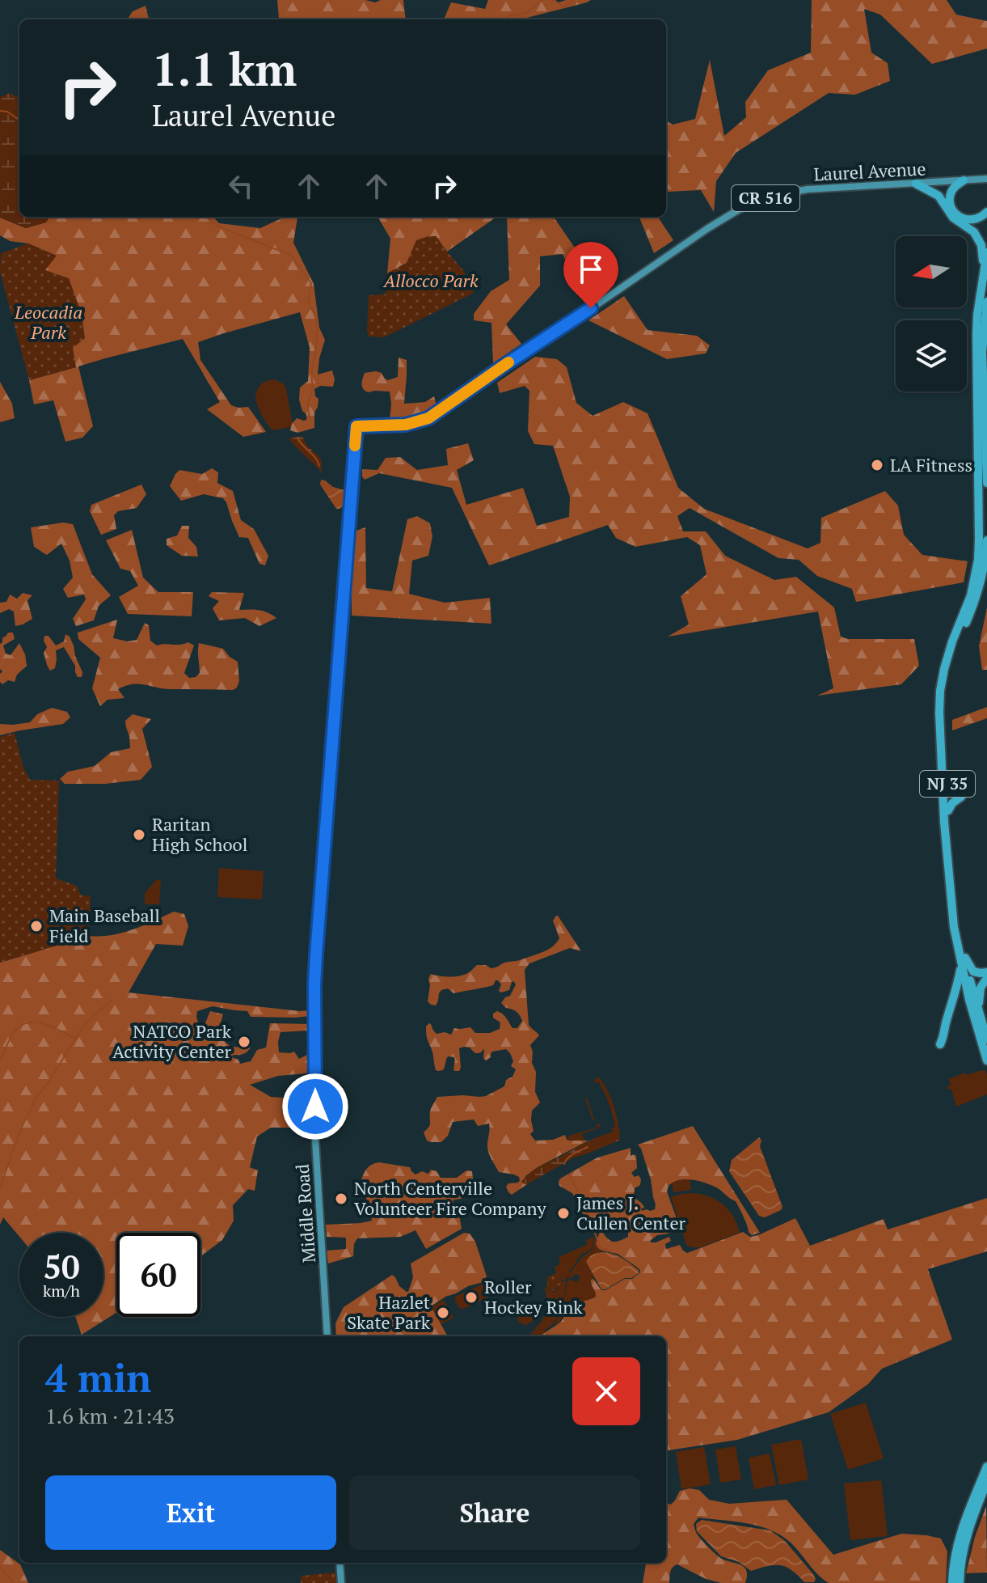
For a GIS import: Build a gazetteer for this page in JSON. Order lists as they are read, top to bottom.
{
  "streets": {
    "highway": ["NJ 35"],
    "main road": ["Laurel Avenue", "CR 516", "Middle Road"]
  },
  "crossings": [
    ["Laurel Avenue", "Middle Road"]
  ],
  "parks": ["Allocco Park", "Leocadia Park"],
  "places": [
    "LA Fitness",
    "Raritan High School",
    "Main Baseball Field",
    "NATCO Park Activity Center",
    "North Centerville Volunteer Fire Company",
    "James J. Cullen Center",
    "Roller Hockey Rink",
    "Hazlet Skate Park"
  ],
  "north": "left",
  "page": {
    "turn": ["1.1 km", "Laurel Avenue"],
    "speed": "50 km/h",
    "limit": "60",
    "heading": ["4 min", "1.6 km · 21:43"],
    "buttons": ["Exit", "Share"]
  }
}
